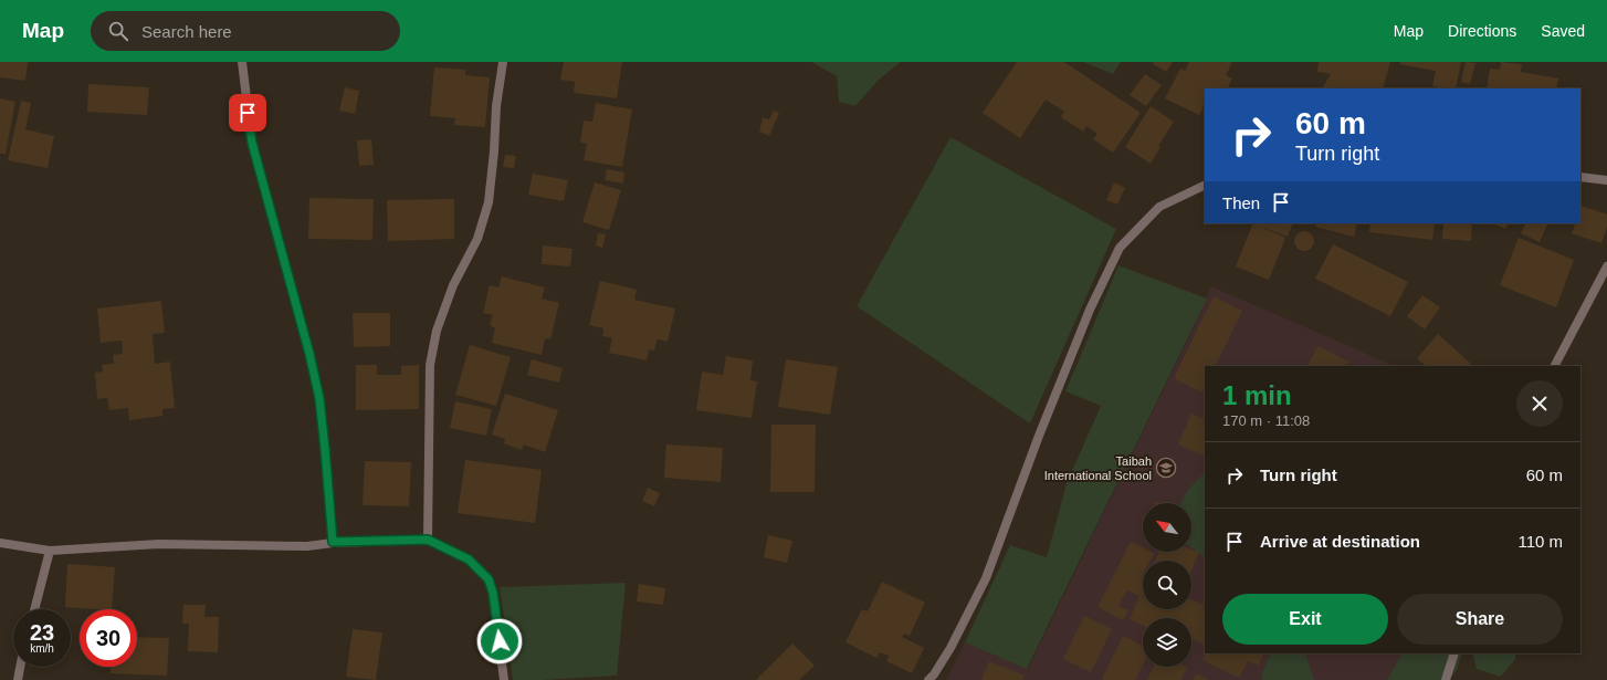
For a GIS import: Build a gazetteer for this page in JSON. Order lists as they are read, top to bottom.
{
  "places": {
    "school or university": ["Taibah International School"]
  },
  "north": "top left",
  "page": {
    "header": "Map",
    "search": "Search here",
    "nav": ["Map", "Directions", "Saved"],
    "turn": ["60 m", "Turn right"],
    "then": "Then",
    "heading": ["1 min", "170 m · 11:08"],
    "list": [
      {
        "name": "Turn right",
        "value": "60 m"
      },
      {
        "name": "Arrive at destination",
        "value": "110 m"
      }
    ],
    "buttons": ["Exit", "Share"],
    "speed": "23 km/h",
    "limit": "30"
  }
}
